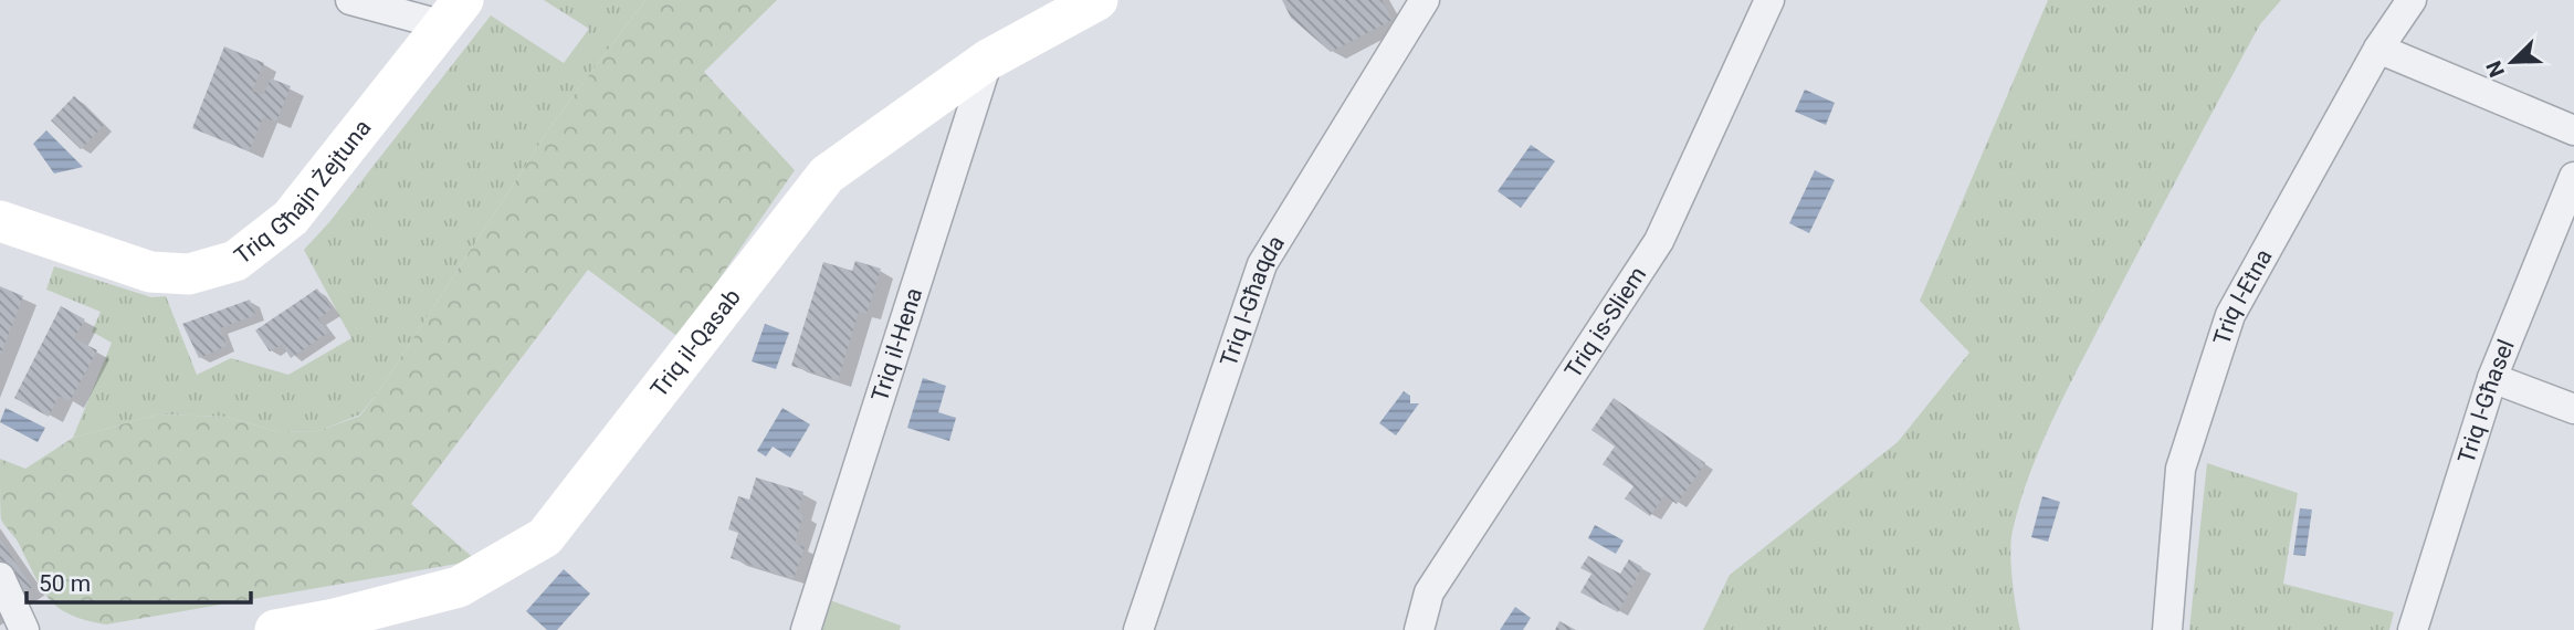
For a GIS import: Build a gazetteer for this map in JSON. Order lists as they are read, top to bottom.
{
  "streets": {
    "street": [
      "Triq Għajn Żejtuna",
      "Triq l-Etna",
      "Triq l-Għaqda",
      "Triq is-Sliem",
      "Triq il-Qasab",
      "Triq il-Hena",
      "Triq l-Għasel"
    ]
  },
  "crossings": [
    ["Triq il-Qasab", "Triq il-Hena"]
  ],
  "scale_bar": "50 m",
  "north": "bottom left"
}
